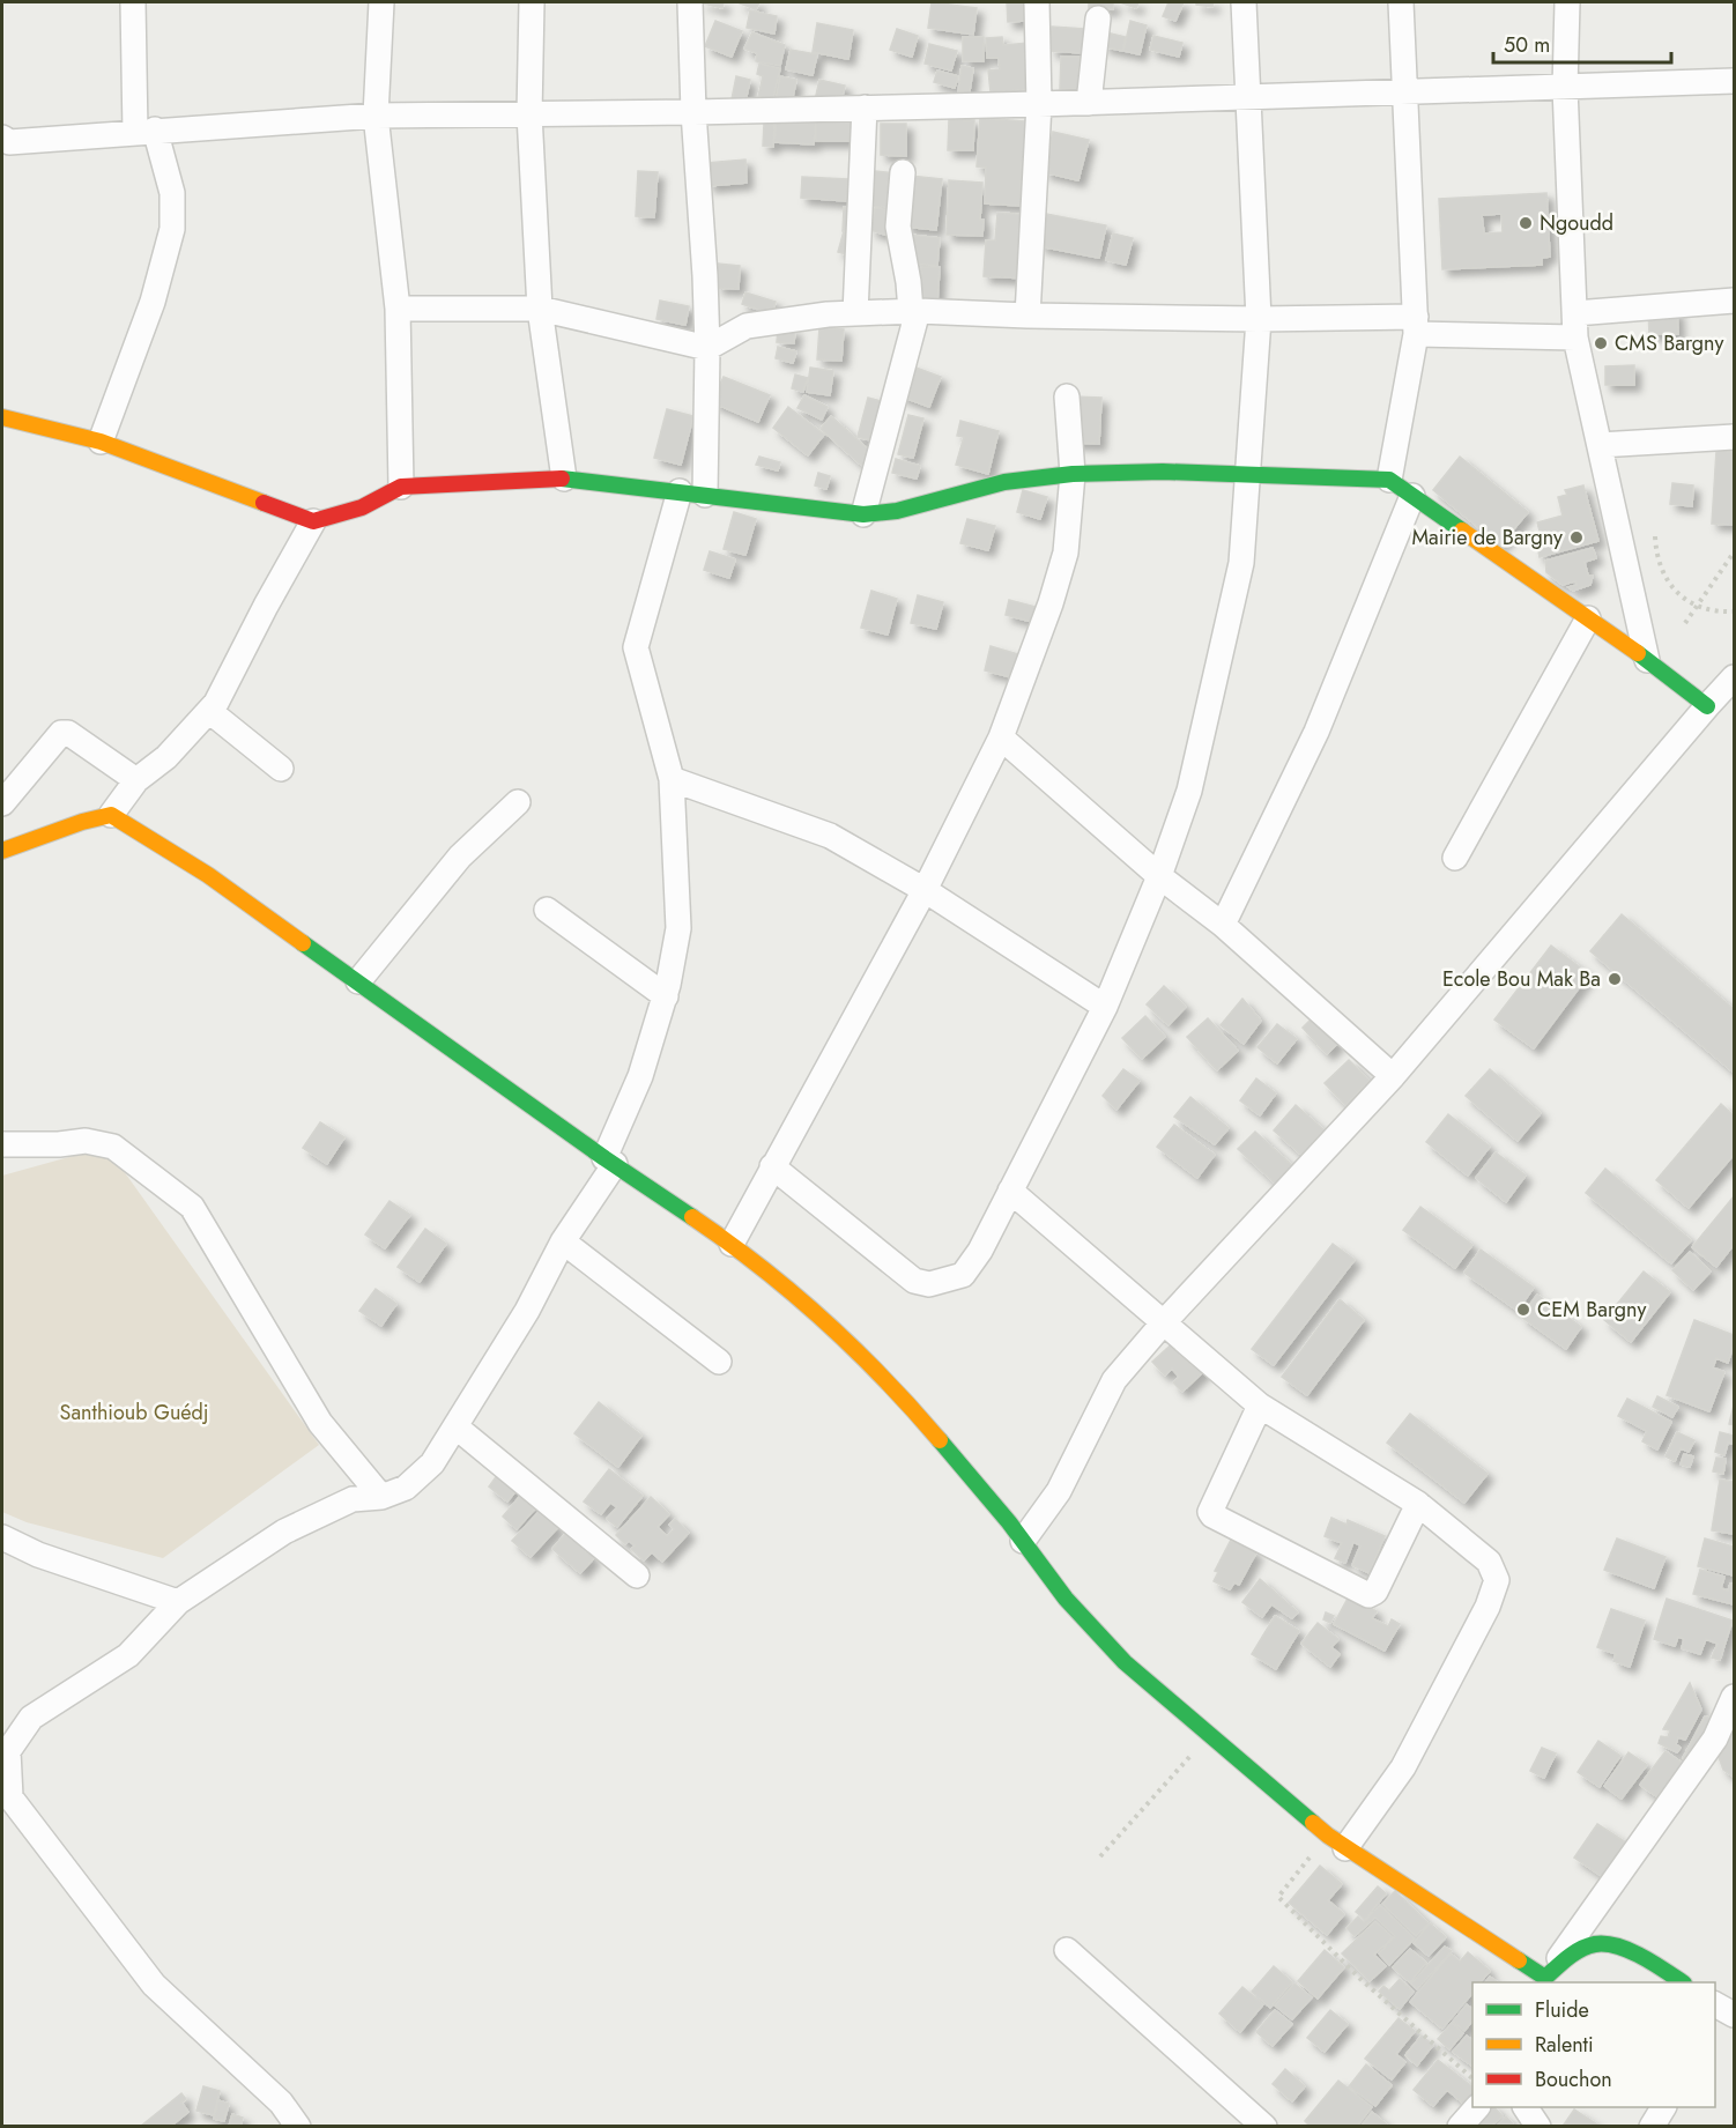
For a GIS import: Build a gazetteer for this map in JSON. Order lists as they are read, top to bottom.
{
  "parks": ["Santhioub Guédj"],
  "places": [
    "Ngoudd",
    "CMS Bargny",
    "Mairie de Bargny",
    "Ecole Bou Mak Ba",
    "CEM Bargny"
  ],
  "legend": ["Fluide", "Ralenti", "Bouchon"],
  "scale_bar": "50 m"
}
